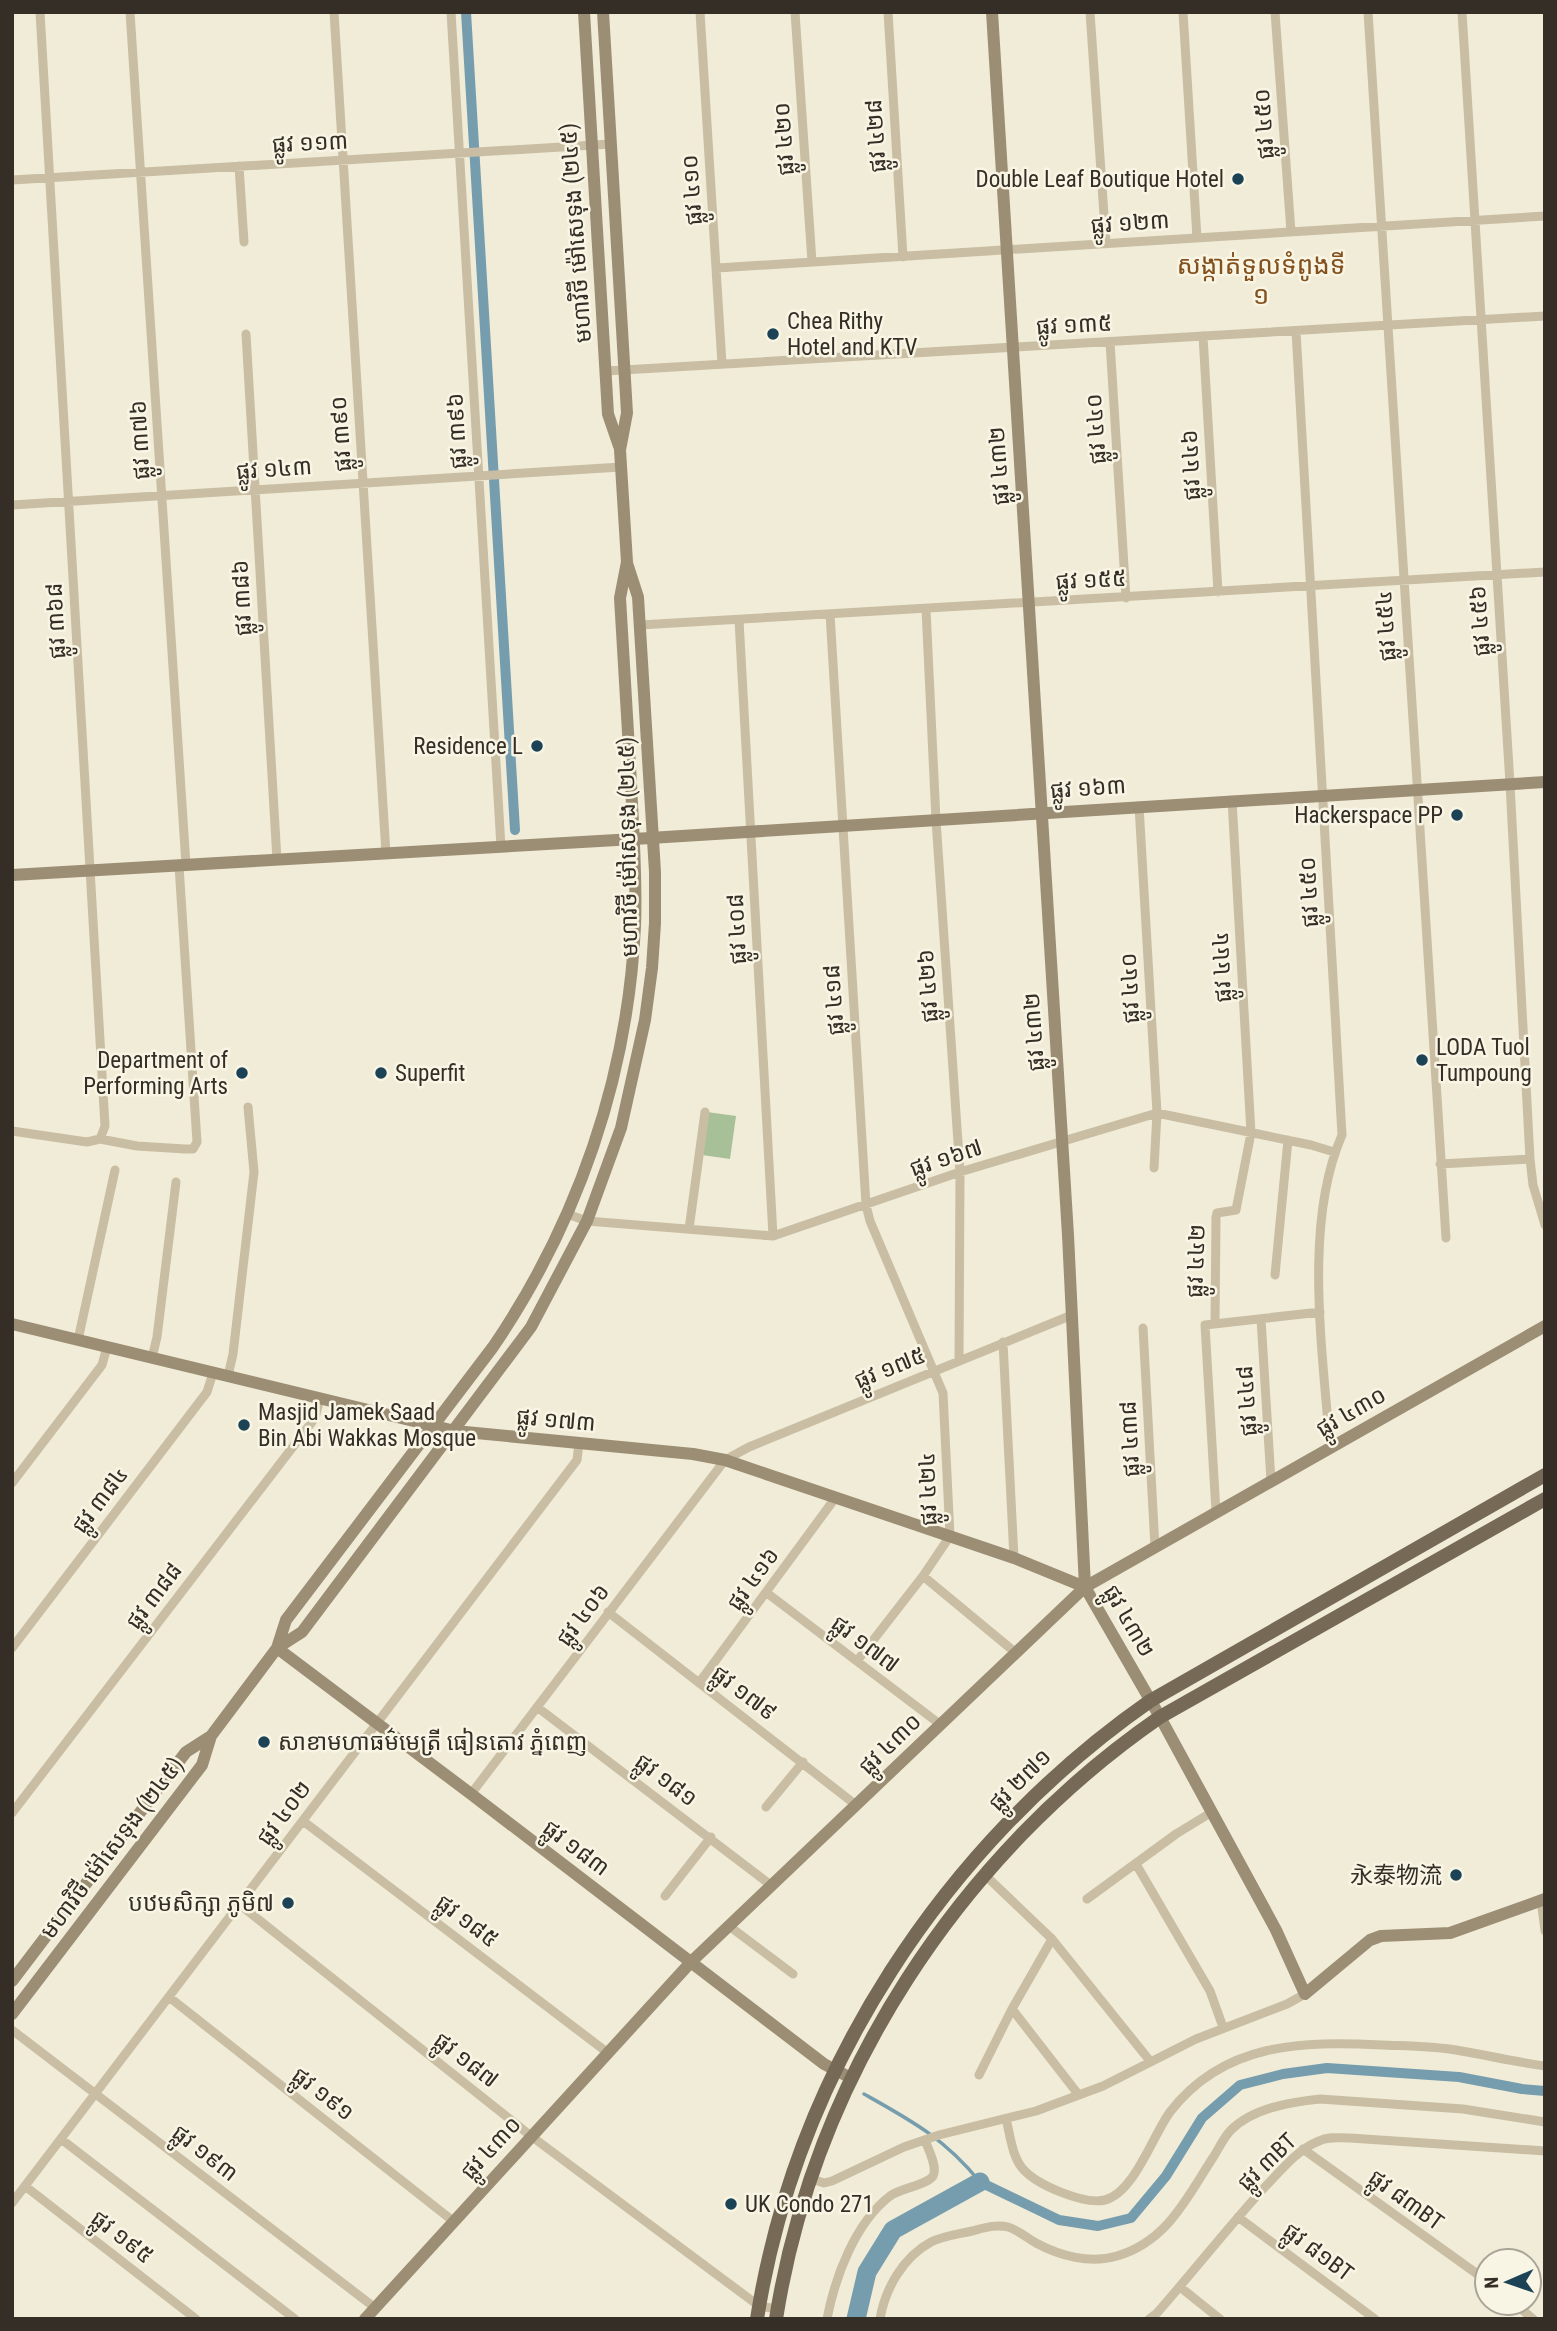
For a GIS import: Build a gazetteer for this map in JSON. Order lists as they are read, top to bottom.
{
  "streets": {
    "main road": ["ផ្លូវ ២៧១"],
    "street": [
      "ផ្លូវ ៤៥០",
      "ផ្លូវ ៤២៨",
      "ផ្លូវ ៤២០",
      "ផ្លូវ ១១៣",
      "ផ្លូវ ៤១០",
      "ផ្លូវ ១២៣",
      "មហាវិថី ម៉ៅសេទុង (២៤៥)",
      "ផ្លូវ ១៣៥",
      "ផ្លូវ ៤៤០",
      "ផ្លូវ ៣៩៦",
      "ផ្លូវ ៣៩០",
      "ផ្លូវ ៣៧៦",
      "ផ្លូវ ៤៤៦",
      "ផ្លូវ ៤៣២",
      "ផ្លូវ ១៤៣",
      "ផ្លូវ ១៥៥",
      "ផ្លូវ ៣៨៦",
      "ផ្លូវ ៣៦៨",
      "ផ្លូវ ៤៥៦",
      "ផ្លូវ ៤៥៤",
      "ផ្លូវ ១៦៣",
      "ផ្លូវ ៤០៨",
      "ផ្លូវ ៤៤៤",
      "ផ្លូវ ៤២៦",
      "ផ្លូវ ៤១៨",
      "ផ្លូវ ១៦៧",
      "ផ្លូវ ៤៤២",
      "ផ្លូវ ១៧៥",
      "ផ្លូវ ៤៤៨",
      "ផ្លូវ ៤៣០",
      "ផ្លូវ ១៧៣",
      "ផ្លូវ ៤៣៨",
      "ផ្លូវ ៤២៤",
      "ផ្លូវ ៣៨៤",
      "ផ្លូវ ៤១៦",
      "ផ្លូវ ៣៨៨",
      "ផ្លូវ ៤០៦",
      "ផ្លូវ ១៧៧",
      "ផ្លូវ ១៧៩",
      "ផ្លូវ ១៨១",
      "ផ្លូវ ៤០២",
      "ផ្លូវ ១៨៣",
      "ផ្លូវ ១៨៥",
      "ផ្លូវ ១៨៧",
      "ផ្លូវ ១៩១",
      "ផ្លូវ ១៩៣",
      "ផ្លូវ ៣BT",
      "ផ្លូវ ៨៣BT",
      "ផ្លូវ ១៩៥",
      "ផ្លូវ ៨១BT"
    ]
  },
  "crossings": [
    ["ផ្លូវ ៤៥០", "ផ្លូវ ១២៣"],
    ["ផ្លូវ ៤៥០", "ផ្លូវ ១៣៥"],
    ["ផ្លូវ ៤៥០", "ផ្លូវ ១៥៥"],
    ["ផ្លូវ ៤៥០", "ផ្លូវ ១៦៣"],
    ["ផ្លូវ ៤៥០", "ផ្លូវ ១៦៧"],
    ["ផ្លូវ ៤៥០", "ផ្លូវ ៤៣០"],
    ["ផ្លូវ ៤២៨", "ផ្លូវ ១២៣"],
    ["ផ្លូវ ៤២០", "ផ្លូវ ១២៣"],
    ["ផ្លូវ ១១៣", "មហាវិថី ម៉ៅសេទុង (២៤៥)"],
    ["ផ្លូវ ១១៣", "ផ្លូវ ៣៩៦"],
    ["ផ្លូវ ១១៣", "ផ្លូវ ៣៩០"],
    ["ផ្លូវ ១១៣", "ផ្លូវ ៣៧៦"],
    ["ផ្លូវ ១១៣", "ផ្លូវ ៣៦៨"],
    ["ផ្លូវ ៤១០", "ផ្លូវ ១២៣"],
    ["ផ្លូវ ៤១០", "ផ្លូវ ១៣៥"],
    ["ផ្លូវ ១២៣", "ផ្លូវ ៤៣២"],
    ["ផ្លូវ ១២៣", "ផ្លូវ ៤៥៦"],
    ["ផ្លូវ ១២៣", "ផ្លូវ ៤៥៤"],
    ["មហាវិថី ម៉ៅសេទុង (២៤៥)", "ផ្លូវ ១៣៥"],
    ["មហាវិថី ម៉ៅសេទុង (២៤៥)", "ផ្លូវ ១៤៣"],
    ["មហាវិថី ម៉ៅសេទុង (២៤៥)", "ផ្លូវ ១៥៥"],
    ["មហាវិថី ម៉ៅសេទុង (២៤៥)", "ផ្លូវ ១៦៣"],
    ["មហាវិថី ម៉ៅសេទុង (២៤៥)", "ផ្លូវ ១៦៧"],
    ["មហាវិថី ម៉ៅសេទុង (២៤៥)", "ផ្លូវ ១៧៣"],
    ["មហាវិថី ម៉ៅសេទុង (២៤៥)", "ផ្លូវ ១៨៣"],
    ["ផ្លូវ ១៣៥", "ផ្លូវ ៤៤០"],
    ["ផ្លូវ ១៣៥", "ផ្លូវ ៤៤៦"],
    ["ផ្លូវ ១៣៥", "ផ្លូវ ៤៣២"],
    ["ផ្លូវ ១៣៥", "ផ្លូវ ៤៥៦"],
    ["ផ្លូវ ១៣៥", "ផ្លូវ ៤៥៤"],
    ["ផ្លូវ ៤៤០", "ផ្លូវ ១៥៥"],
    ["ផ្លូវ ៤៤០", "ផ្លូវ ១៦៣"],
    ["ផ្លូវ ៤៤០", "ផ្លូវ ១៦៧"],
    ["ផ្លូវ ៣៩៦", "ផ្លូវ ១៤៣"],
    ["ផ្លូវ ៣៩៦", "ផ្លូវ ១៦៣"],
    ["ផ្លូវ ៣៩០", "ផ្លូវ ១៤៣"],
    ["ផ្លូវ ៣៩០", "ផ្លូវ ១៦៣"],
    ["ផ្លូវ ៣៧៦", "ផ្លូវ ១៤៣"],
    ["ផ្លូវ ៣៧៦", "ផ្លូវ ៣៦៨"],
    ["ផ្លូវ ៣៧៦", "ផ្លូវ ១៦៣"],
    ["ផ្លូវ ៤៤៦", "ផ្លូវ ១៥៥"],
    ["ផ្លូវ ៤៣២", "ផ្លូវ ១៥៥"],
    ["ផ្លូវ ៤៣២", "ផ្លូវ ១៦៣"],
    ["ផ្លូវ ៤៣២", "ផ្លូវ ១៦៧"],
    ["ផ្លូវ ៤៣២", "ផ្លូវ ១៧៥"],
    ["ផ្លូវ ៤៣២", "ផ្លូវ ៤៣០"],
    ["ផ្លូវ ៤៣២", "ផ្លូវ ១៧៣"],
    ["ផ្លូវ ៤៣២", "ផ្លូវ ២៧១"],
    ["ផ្លូវ ១៤៣", "ផ្លូវ ៣៨៦"],
    ["ផ្លូវ ១៤៣", "ផ្លូវ ៣៦៨"],
    ["ផ្លូវ ១៥៥", "ផ្លូវ ៤៥៦"],
    ["ផ្លូវ ១៥៥", "ផ្លូវ ៤៥៤"],
    ["ផ្លូវ ១៥៥", "ផ្លូវ ៤០៨"],
    ["ផ្លូវ ១៥៥", "ផ្លូវ ៤២៦"],
    ["ផ្លូវ ១៥៥", "ផ្លូវ ៤១៨"],
    ["ផ្លូវ ៣៨៦", "ផ្លូវ ១៦៣"],
    ["ផ្លូវ ៣៦៨", "ផ្លូវ ១៦៣"],
    ["ផ្លូវ ៤៥៦", "ផ្លូវ ១៦៣"],
    ["ផ្លូវ ៤៥៤", "ផ្លូវ ១៦៣"],
    ["ផ្លូវ ១៦៣", "ផ្លូវ ៤០៨"],
    ["ផ្លូវ ១៦៣", "ផ្លូវ ៤៤៤"],
    ["ផ្លូវ ១៦៣", "ផ្លូវ ៤២៦"],
    ["ផ្លូវ ១៦៣", "ផ្លូវ ៤១៨"],
    ["ផ្លូវ ៤០៨", "ផ្លូវ ១៦៧"],
    ["ផ្លូវ ៤៤៤", "ផ្លូវ ១៦៧"],
    ["ផ្លូវ ៤៤៤", "ផ្លូវ ៤៤២"],
    ["ផ្លូវ ៤២៦", "ផ្លូវ ១៦៧"],
    ["ផ្លូវ ៤២៦", "ផ្លូវ ១៧៥"],
    ["ផ្លូវ ៤១៨", "ផ្លូវ ១៦៧"],
    ["ផ្លូវ ៤១៨", "ផ្លូវ ១៧៥"],
    ["ផ្លូវ ៤១៨", "ផ្លូវ ៤២៤"],
    ["ផ្លូវ ១៦៧", "ផ្លូវ ៤៤២"],
    ["ផ្លូវ ៤៤២", "ផ្លូវ ៤៣០"],
    ["ផ្លូវ ១៧៥", "ផ្លូវ ១៧៣"],
    ["ផ្លូវ ១៧៥", "ផ្លូវ ៤២៤"],
    ["ផ្លូវ ១៧៥", "ផ្លូវ ៤០៦"],
    ["ផ្លូវ ៤៤៨", "ផ្លូវ ៤៣០"],
    ["ផ្លូវ ៤៣០", "ផ្លូវ ១៧៣"],
    ["ផ្លូវ ៤៣០", "ផ្លូវ ៤៣៨"],
    ["ផ្លូវ ៤៣០", "ផ្លូវ ១៧៧"],
    ["ផ្លូវ ៤៣០", "ផ្លូវ ១៧៩"],
    ["ផ្លូវ ៤៣០", "ផ្លូវ ១៨១"],
    ["ផ្លូវ ៤៣០", "ផ្លូវ ១៨៣"],
    ["ផ្លូវ ៤៣០", "ផ្លូវ ១៨៥"],
    ["ផ្លូវ ៤៣០", "ផ្លូវ ១៨៧"],
    ["ផ្លូវ ៤៣០", "ផ្លូវ ១៩១"],
    ["ផ្លូវ ៤៣០", "ផ្លូវ ១៩៣"],
    ["ផ្លូវ ១៧៣", "ផ្លូវ ៤២៤"],
    ["ផ្លូវ ១៧៣", "ផ្លូវ ៣៨៤"],
    ["ផ្លូវ ១៧៣", "ផ្លូវ ៤១៦"],
    ["ផ្លូវ ១៧៣", "ផ្លូវ ៣៨៨"],
    ["ផ្លូវ ១៧៣", "ផ្លូវ ៤០៦"],
    ["ផ្លូវ ១៧៣", "ផ្លូវ ៤០២"],
    ["ផ្លូវ ៤២៤", "ផ្លូវ ១៧៧"],
    ["ផ្លូវ ៤១៦", "ផ្លូវ ១៧៧"],
    ["ផ្លូវ ៤១៦", "ផ្លូវ ១៧៩"],
    ["ផ្លូវ ៤០៦", "ផ្លូវ ១៧៩"],
    ["ផ្លូវ ៤០៦", "ផ្លូវ ១៨១"],
    ["ផ្លូវ ៤០៦", "ផ្លូវ ១៨៣"],
    ["ផ្លូវ ២៧១", "ផ្លូវ ១៨៣"],
    ["ផ្លូវ ២៧១", "ផ្លូវ ១៨៧"],
    ["ផ្លូវ ៤០២", "ផ្លូវ ១៨៣"],
    ["ផ្លូវ ៤០២", "ផ្លូវ ១៨៥"],
    ["ផ្លូវ ៤០២", "ផ្លូវ ១៨៧"],
    ["ផ្លូវ ៤០២", "ផ្លូវ ១៩១"],
    ["ផ្លូវ ៤០២", "ផ្លូវ ១៩៣"],
    ["ផ្លូវ ៤០២", "ផ្លូវ ១៩៥"],
    ["ផ្លូវ ៣BT", "ផ្លូវ ៨៣BT"],
    ["ផ្លូវ ៣BT", "ផ្លូវ ៨១BT"]
  ],
  "districts": ["សង្កាត់ទួលទំពូងទី ១"],
  "places": [
    "Double Leaf Boutique Hotel",
    "Chea Rithy Hotel and KTV",
    "Residence L",
    "Hackerspace PP",
    "LODA Tuol Tumpoung",
    "Department of Performing Arts",
    "Superfit",
    "Masjid Jamek Saad Bin Abi Wakkas Mosque",
    "សាខាមហាធម៌មេត្រី ធៀនតោវ ភ្នំពេញ",
    "永泰物流",
    "បឋមសិក្សា ភូមិ៧",
    "UK Condo 271"
  ],
  "north": "left"
}
